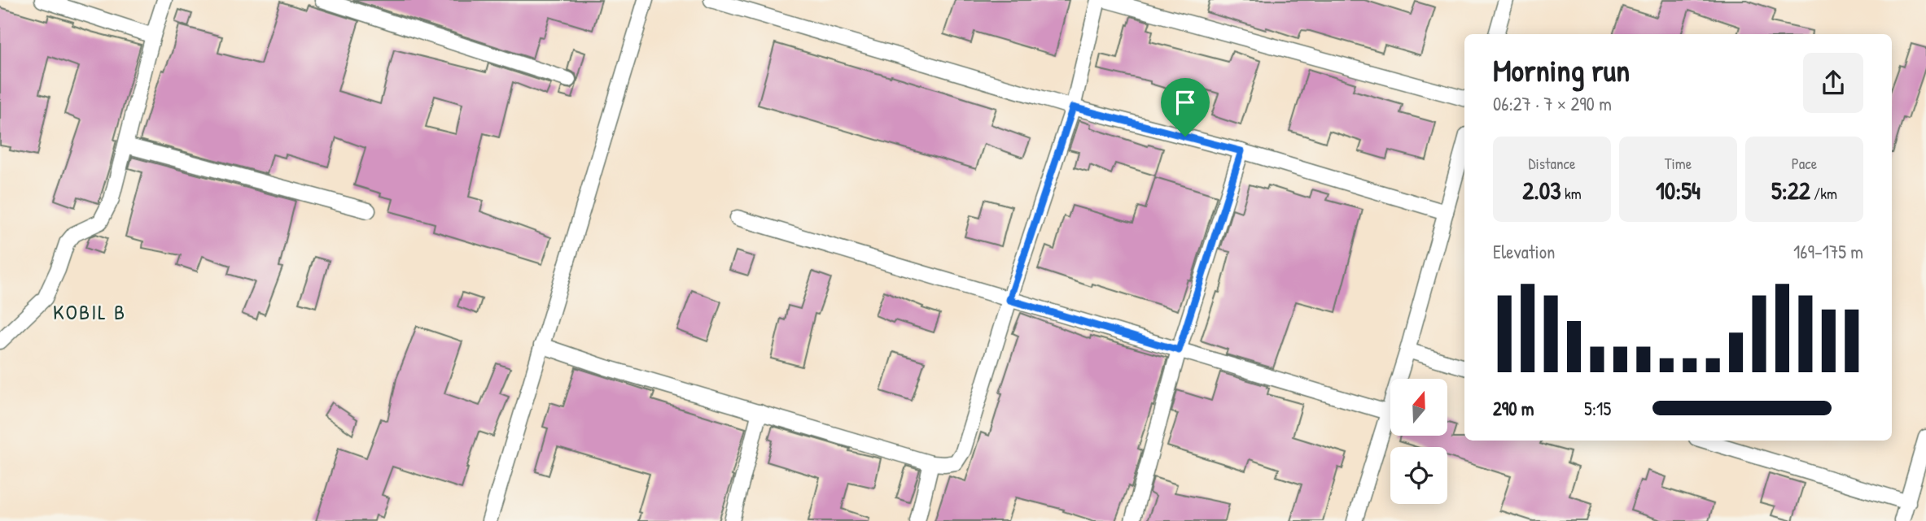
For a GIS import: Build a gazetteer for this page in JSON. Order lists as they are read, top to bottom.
{
  "districts": ["KOBIL B"],
  "north": "top",
  "page": {
    "heading": ["Morning run", "06:27 · 7 × 290 m"],
    "stats": [
      ["Distance", "2.03 km"],
      ["Time", "10:54"],
      ["Pace", "5:22 /km"]
    ],
    "chart": ["Elevation", "169–175 m"],
    "list": [
      {
        "name": "290 m",
        "note": "5:15"
      }
    ]
  }
}
